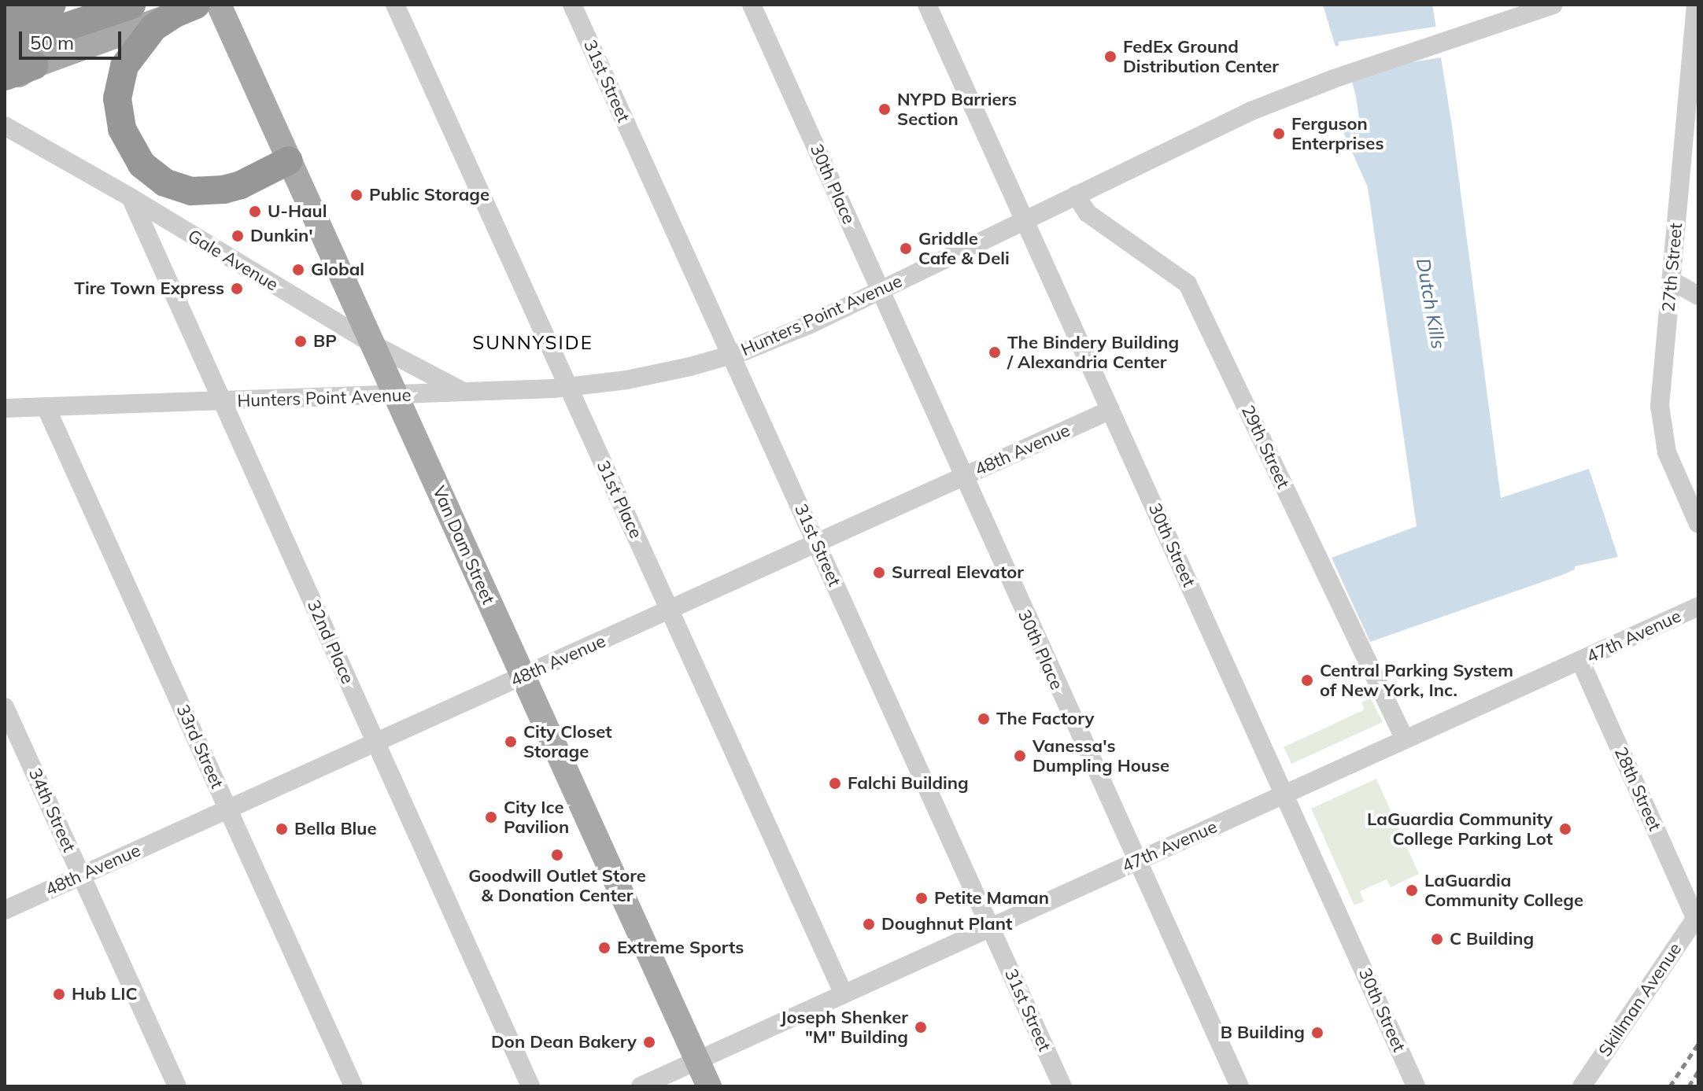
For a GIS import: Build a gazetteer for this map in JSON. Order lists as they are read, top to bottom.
{
  "streets": {
    "main road": ["Van Dam Street"],
    "street": [
      "31st Street",
      "30th Place",
      "Gale Avenue",
      "27th Street",
      "Hunters Point Avenue",
      "29th Street",
      "48th Avenue",
      "31st Place",
      "30th Street",
      "47th Avenue",
      "32nd Place",
      "33rd Street",
      "28th Street",
      "34th Street",
      "Skillman Avenue"
    ]
  },
  "crossings": [
    ["31st Street", "Hunters Point Avenue"],
    ["31st Street", "48th Avenue"],
    ["31st Street", "47th Avenue"],
    ["30th Place", "Hunters Point Avenue"],
    ["30th Place", "48th Avenue"],
    ["30th Place", "47th Avenue"],
    ["Gale Avenue", "Hunters Point Avenue"],
    ["Gale Avenue", "Van Dam Street"],
    ["Gale Avenue", "32nd Place"],
    ["Hunters Point Avenue", "29th Street"],
    ["Hunters Point Avenue", "31st Place"],
    ["Hunters Point Avenue", "Van Dam Street"],
    ["Hunters Point Avenue", "30th Street"],
    ["Hunters Point Avenue", "32nd Place"],
    ["Hunters Point Avenue", "33rd Street"],
    ["29th Street", "47th Avenue"],
    ["48th Avenue", "31st Place"],
    ["48th Avenue", "Van Dam Street"],
    ["48th Avenue", "30th Street"],
    ["48th Avenue", "32nd Place"],
    ["48th Avenue", "33rd Street"],
    ["48th Avenue", "34th Street"],
    ["31st Place", "47th Avenue"],
    ["Van Dam Street", "47th Avenue"],
    ["30th Street", "47th Avenue"],
    ["47th Avenue", "28th Street"],
    ["28th Street", "Skillman Avenue"]
  ],
  "districts": ["SUNNYSIDE"],
  "water": ["Dutch Kills"],
  "places": [
    "FedEx Ground Distribution Center",
    "NYPD Barriers Section",
    "Ferguson Enterprises",
    "Public Storage",
    "U-Haul",
    "Dunkin'",
    "Griddle Cafe & Deli",
    "Global",
    "Tire Town Express",
    "BP",
    "The Bindery Building / Alexandria Center",
    "Surreal Elevator",
    "Central Parking System of New York, Inc.",
    "The Factory",
    "City Closet Storage",
    "Vanessa's Dumpling House",
    "Falchi Building",
    "City Ice Pavilion",
    "Bella Blue",
    "LaGuardia Community College Parking Lot",
    "Goodwill Outlet Store & Donation Center",
    "LaGuardia Community College",
    "Petite Maman",
    "Doughnut Plant",
    "C Building",
    "Extreme Sports",
    "Hub LIC",
    "Joseph Shenker \"M\" Building",
    "B Building",
    "Don Dean Bakery"
  ],
  "scale_bar": "50 m"
}
